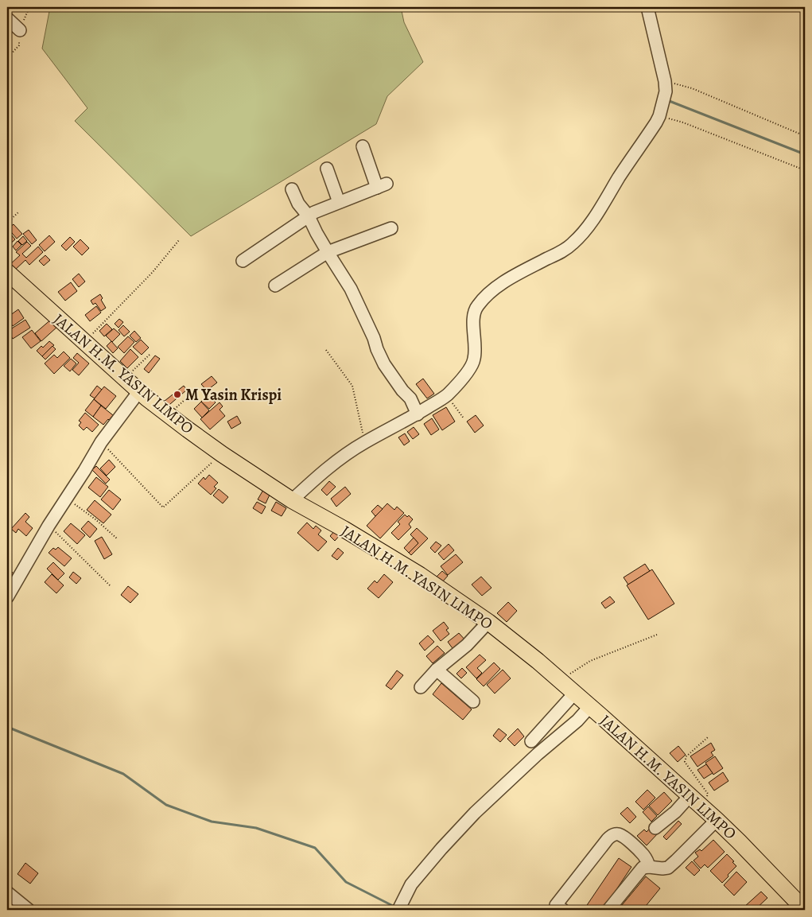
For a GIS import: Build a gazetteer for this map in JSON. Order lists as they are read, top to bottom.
{
  "streets": {
    "main road": ["JALAN H.M. YASIN LIMPO"]
  },
  "places": ["M Yasin Krispi"]
}
